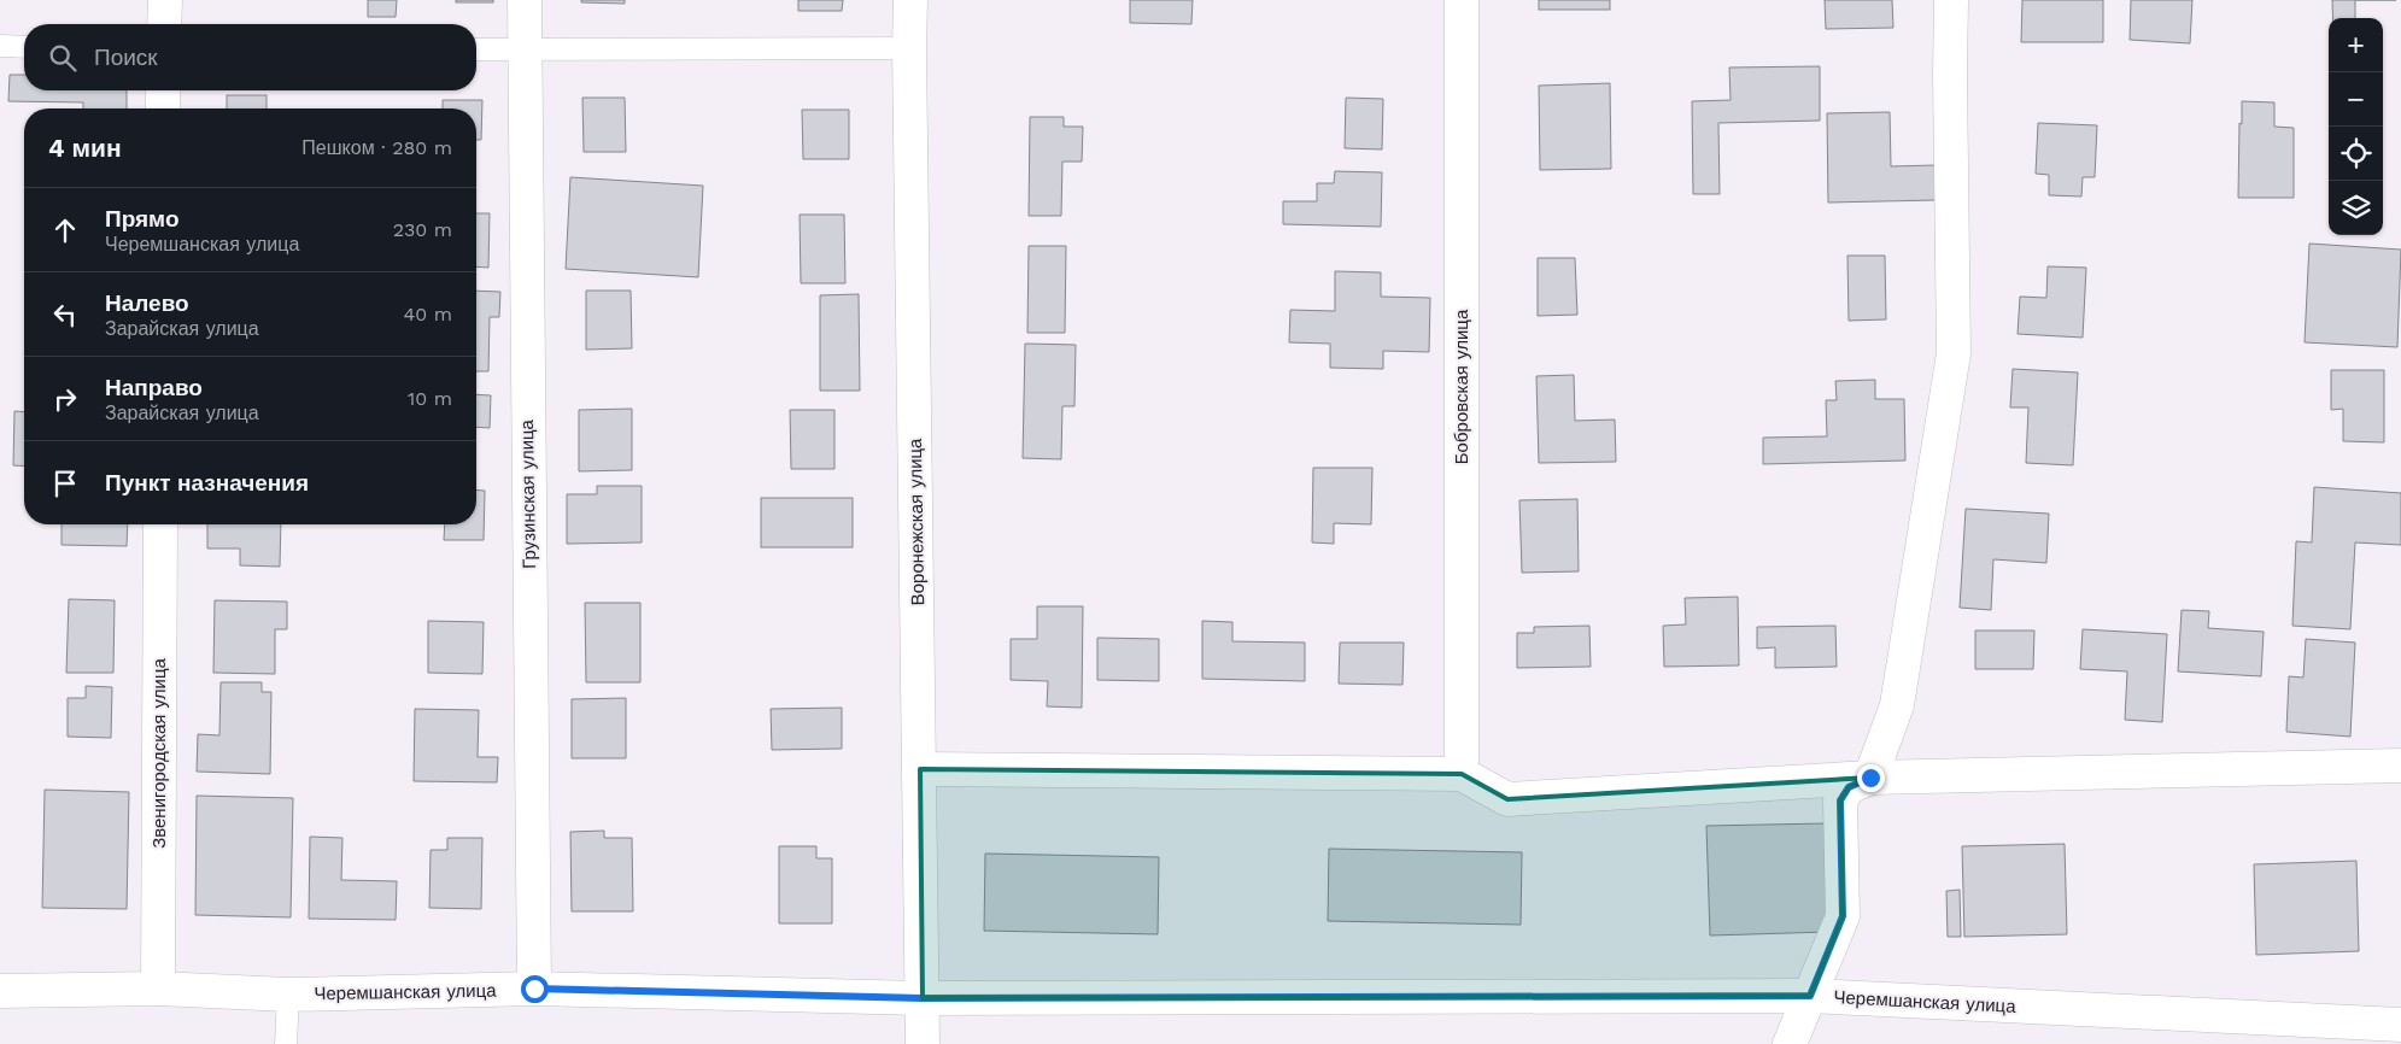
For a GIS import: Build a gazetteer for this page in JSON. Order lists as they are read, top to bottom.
{
  "streets": {
    "street": [
      "Бобровская улица",
      "Грузинская улица",
      "Воронежская улица",
      "Звенигородская улица",
      "Черемшанская улица"
    ]
  },
  "crossings": [
    ["Грузинская улица", "Черемшанская улица"],
    ["Воронежская улица", "Черемшанская улица"],
    ["Звенигородская улица", "Черемшанская улица"]
  ],
  "page": {
    "map_buttons": ["+", "−"],
    "search": "Поиск",
    "heading": ["4 мин", "Пешком · 280 m"],
    "list": [
      ["Прямо", "Черемшанская улица", "230 m"],
      ["Налево", "Зарайская улица", "40 m"],
      ["Направо", "Зарайская улица", "10 m"],
      "Пункт назначения"
    ]
  }
}
